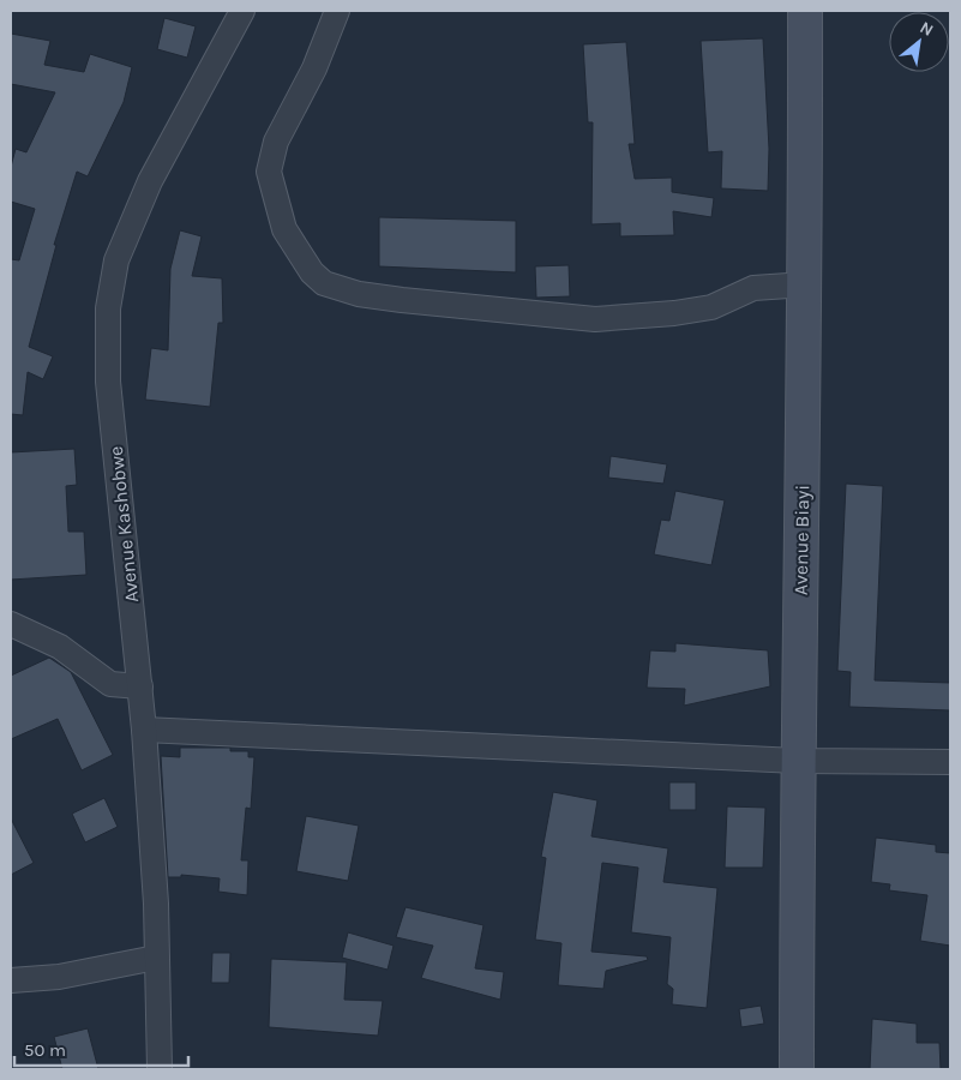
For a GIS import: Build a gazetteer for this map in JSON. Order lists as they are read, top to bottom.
{
  "streets": {
    "street": ["Avenue Kashobwe", "Avenue Biayi"]
  },
  "scale_bar": "50 m",
  "north": "top right"
}
